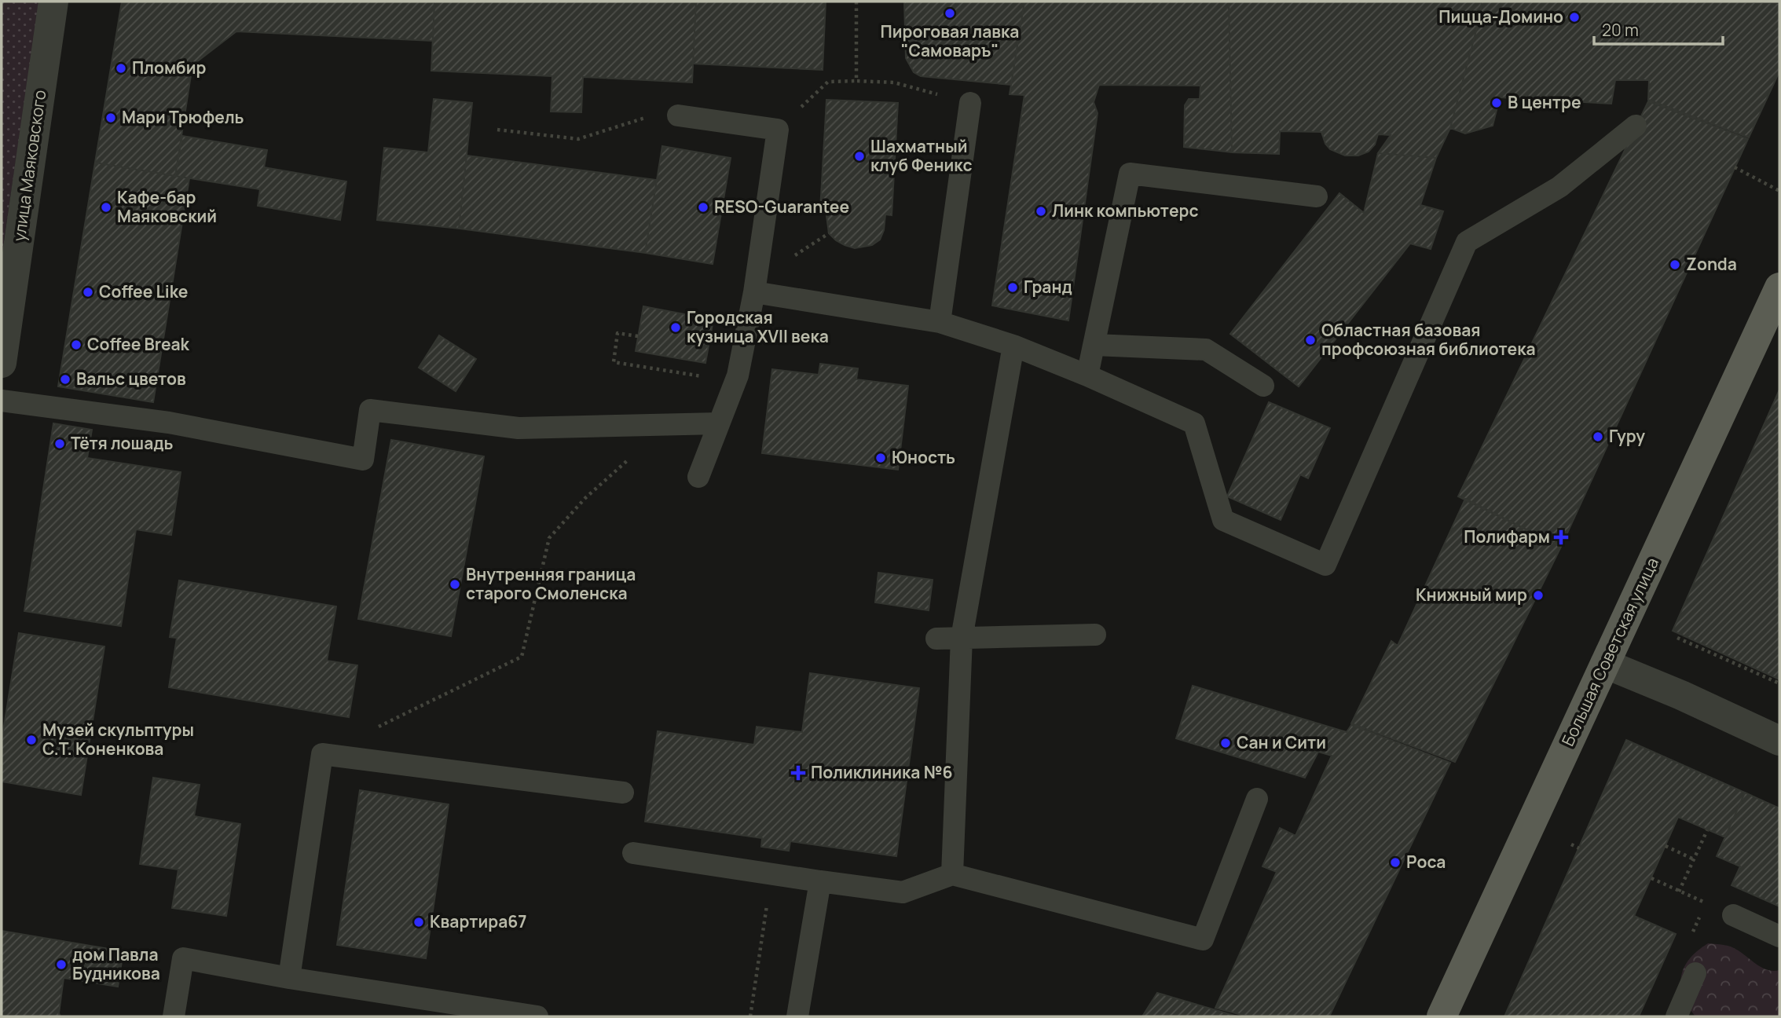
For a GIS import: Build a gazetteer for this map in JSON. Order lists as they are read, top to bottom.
{
  "streets": {
    "main road": ["Большая Советская улица"],
    "street": ["улица Маяковского"]
  },
  "places": {
    "other": [
      "Пироговая лавка \"Самоваръ\"",
      "Пицца-Домино",
      "Пломбир",
      "В центре",
      "Мари Трюфель",
      "Шахматный клуб Феникс",
      "Кафе-бар Маяковский",
      "RESO-Guarantee",
      "Линк компьютерс",
      "Zonda",
      "Гранд",
      "Coffee Like",
      "Городская кузница XVII века",
      "Областная базовая профсоюзная библиотека",
      "Coffee Break",
      "Вальс цветов",
      "Гуру",
      "Тётя лошадь",
      "Юность",
      "Внутренняя граница старого Смоленска",
      "Книжный мир",
      "Музей скульптуры С.Т. Коненкова",
      "Сан и Сити",
      "Роса",
      "Квартира67",
      "дом Павла Будникова"
    ],
    "health": ["Полифарм", "Поликлиника №6"]
  },
  "scale_bar": "20 m"
}
